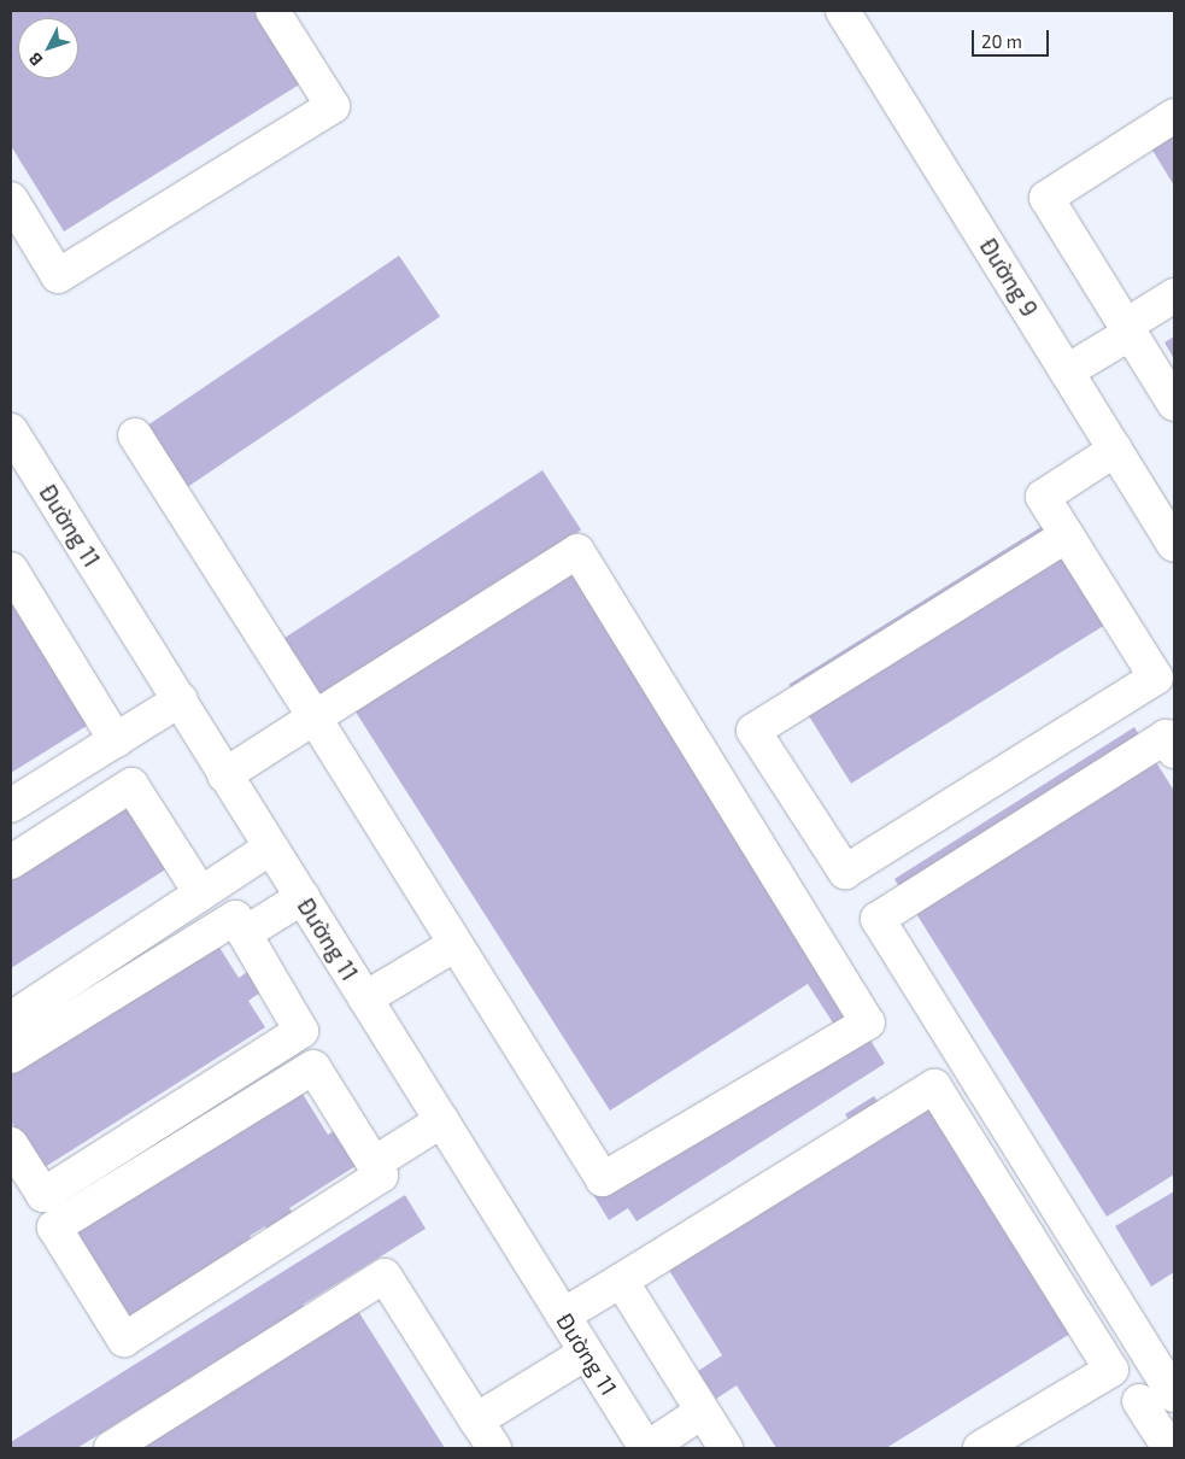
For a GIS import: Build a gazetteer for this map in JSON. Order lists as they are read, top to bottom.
{
  "streets": {
    "street": ["Đường 9", "Đường 11"]
  },
  "scale_bar": "20 m",
  "north": "bottom left"
}
